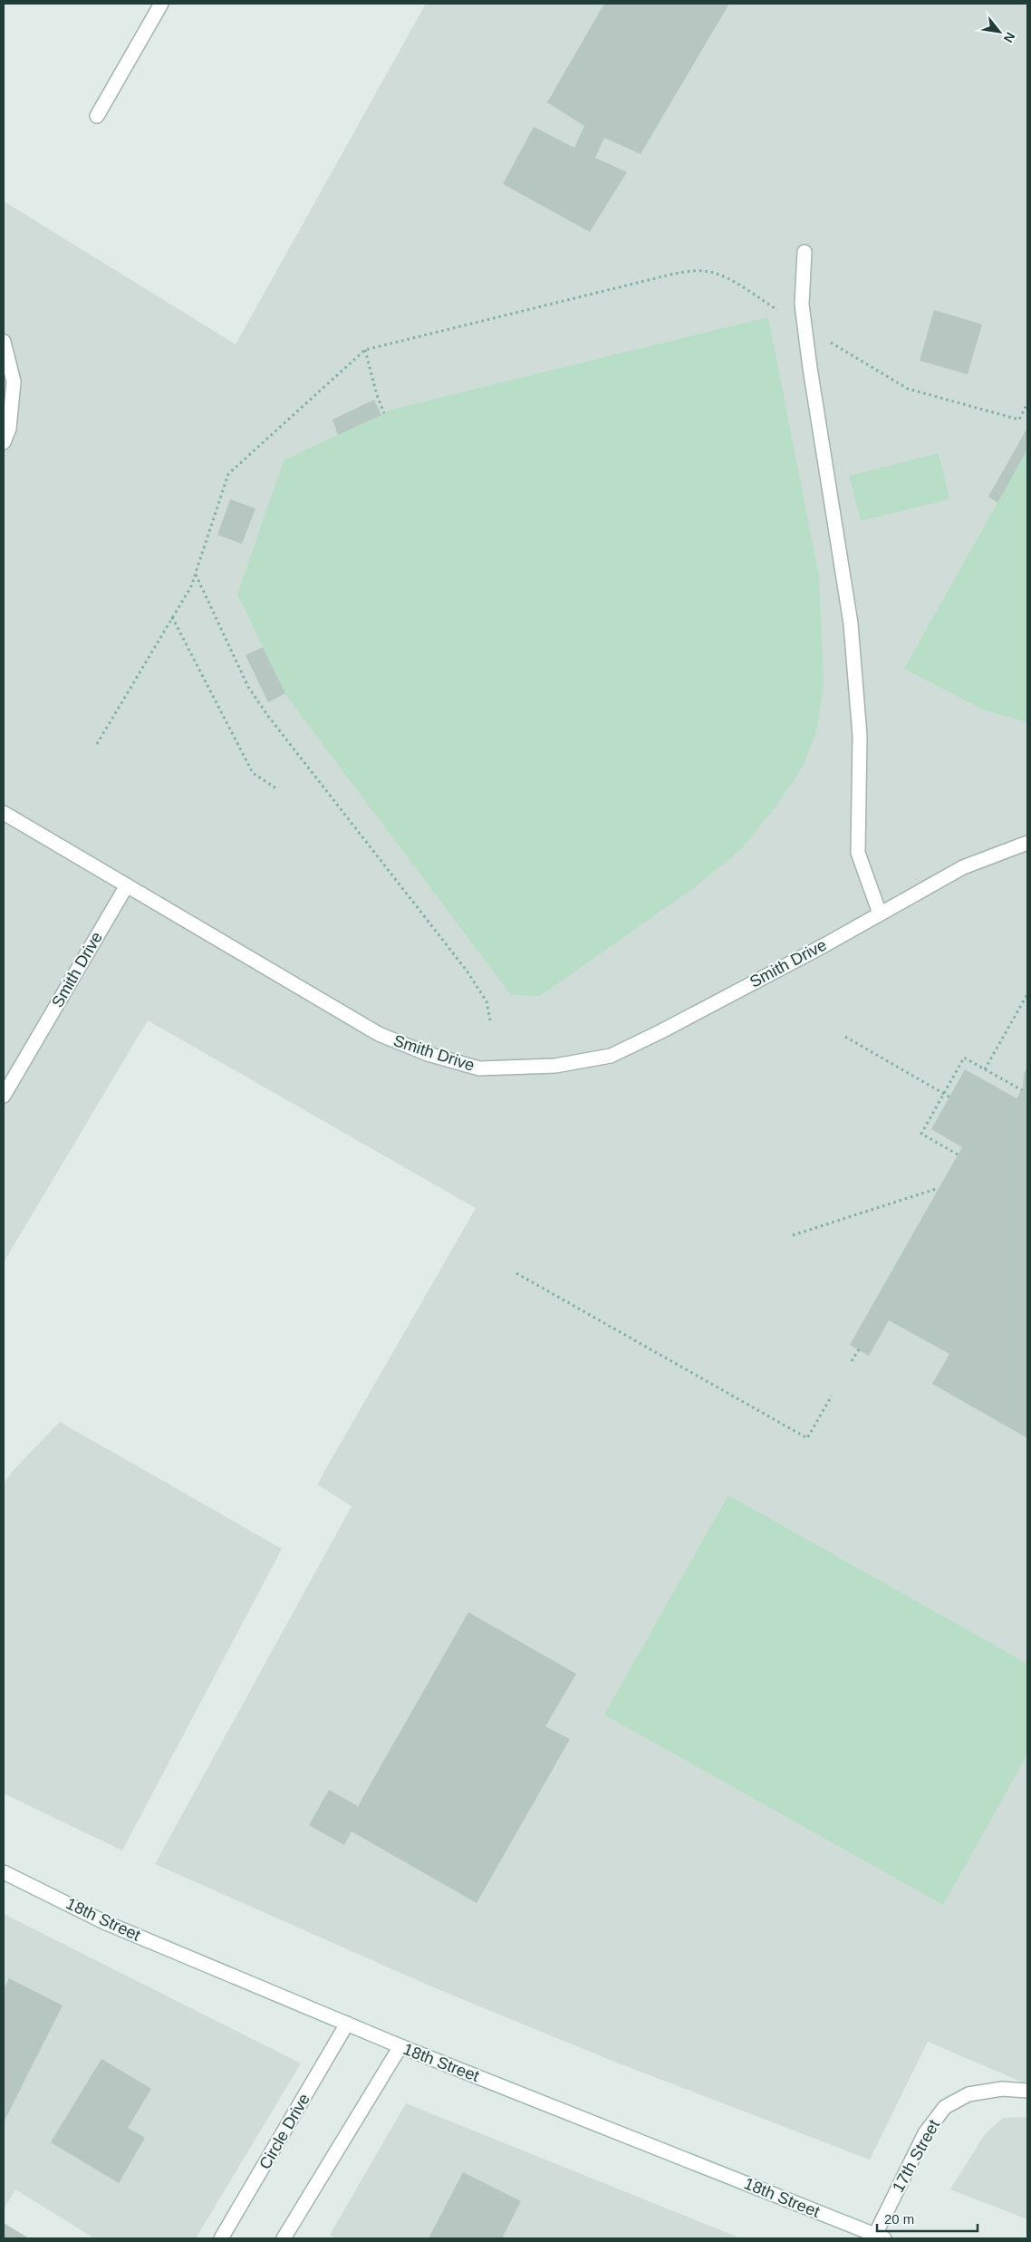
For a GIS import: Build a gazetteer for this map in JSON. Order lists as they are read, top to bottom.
{
  "streets": {
    "street": [
      "Smith Drive",
      "18th Street",
      "Circle Drive",
      "17th Street"
    ]
  },
  "crossings": [
    ["18th Street", "Circle Drive"],
    ["18th Street", "17th Street"]
  ],
  "scale_bar": "20 m",
  "north": "bottom right"
}
